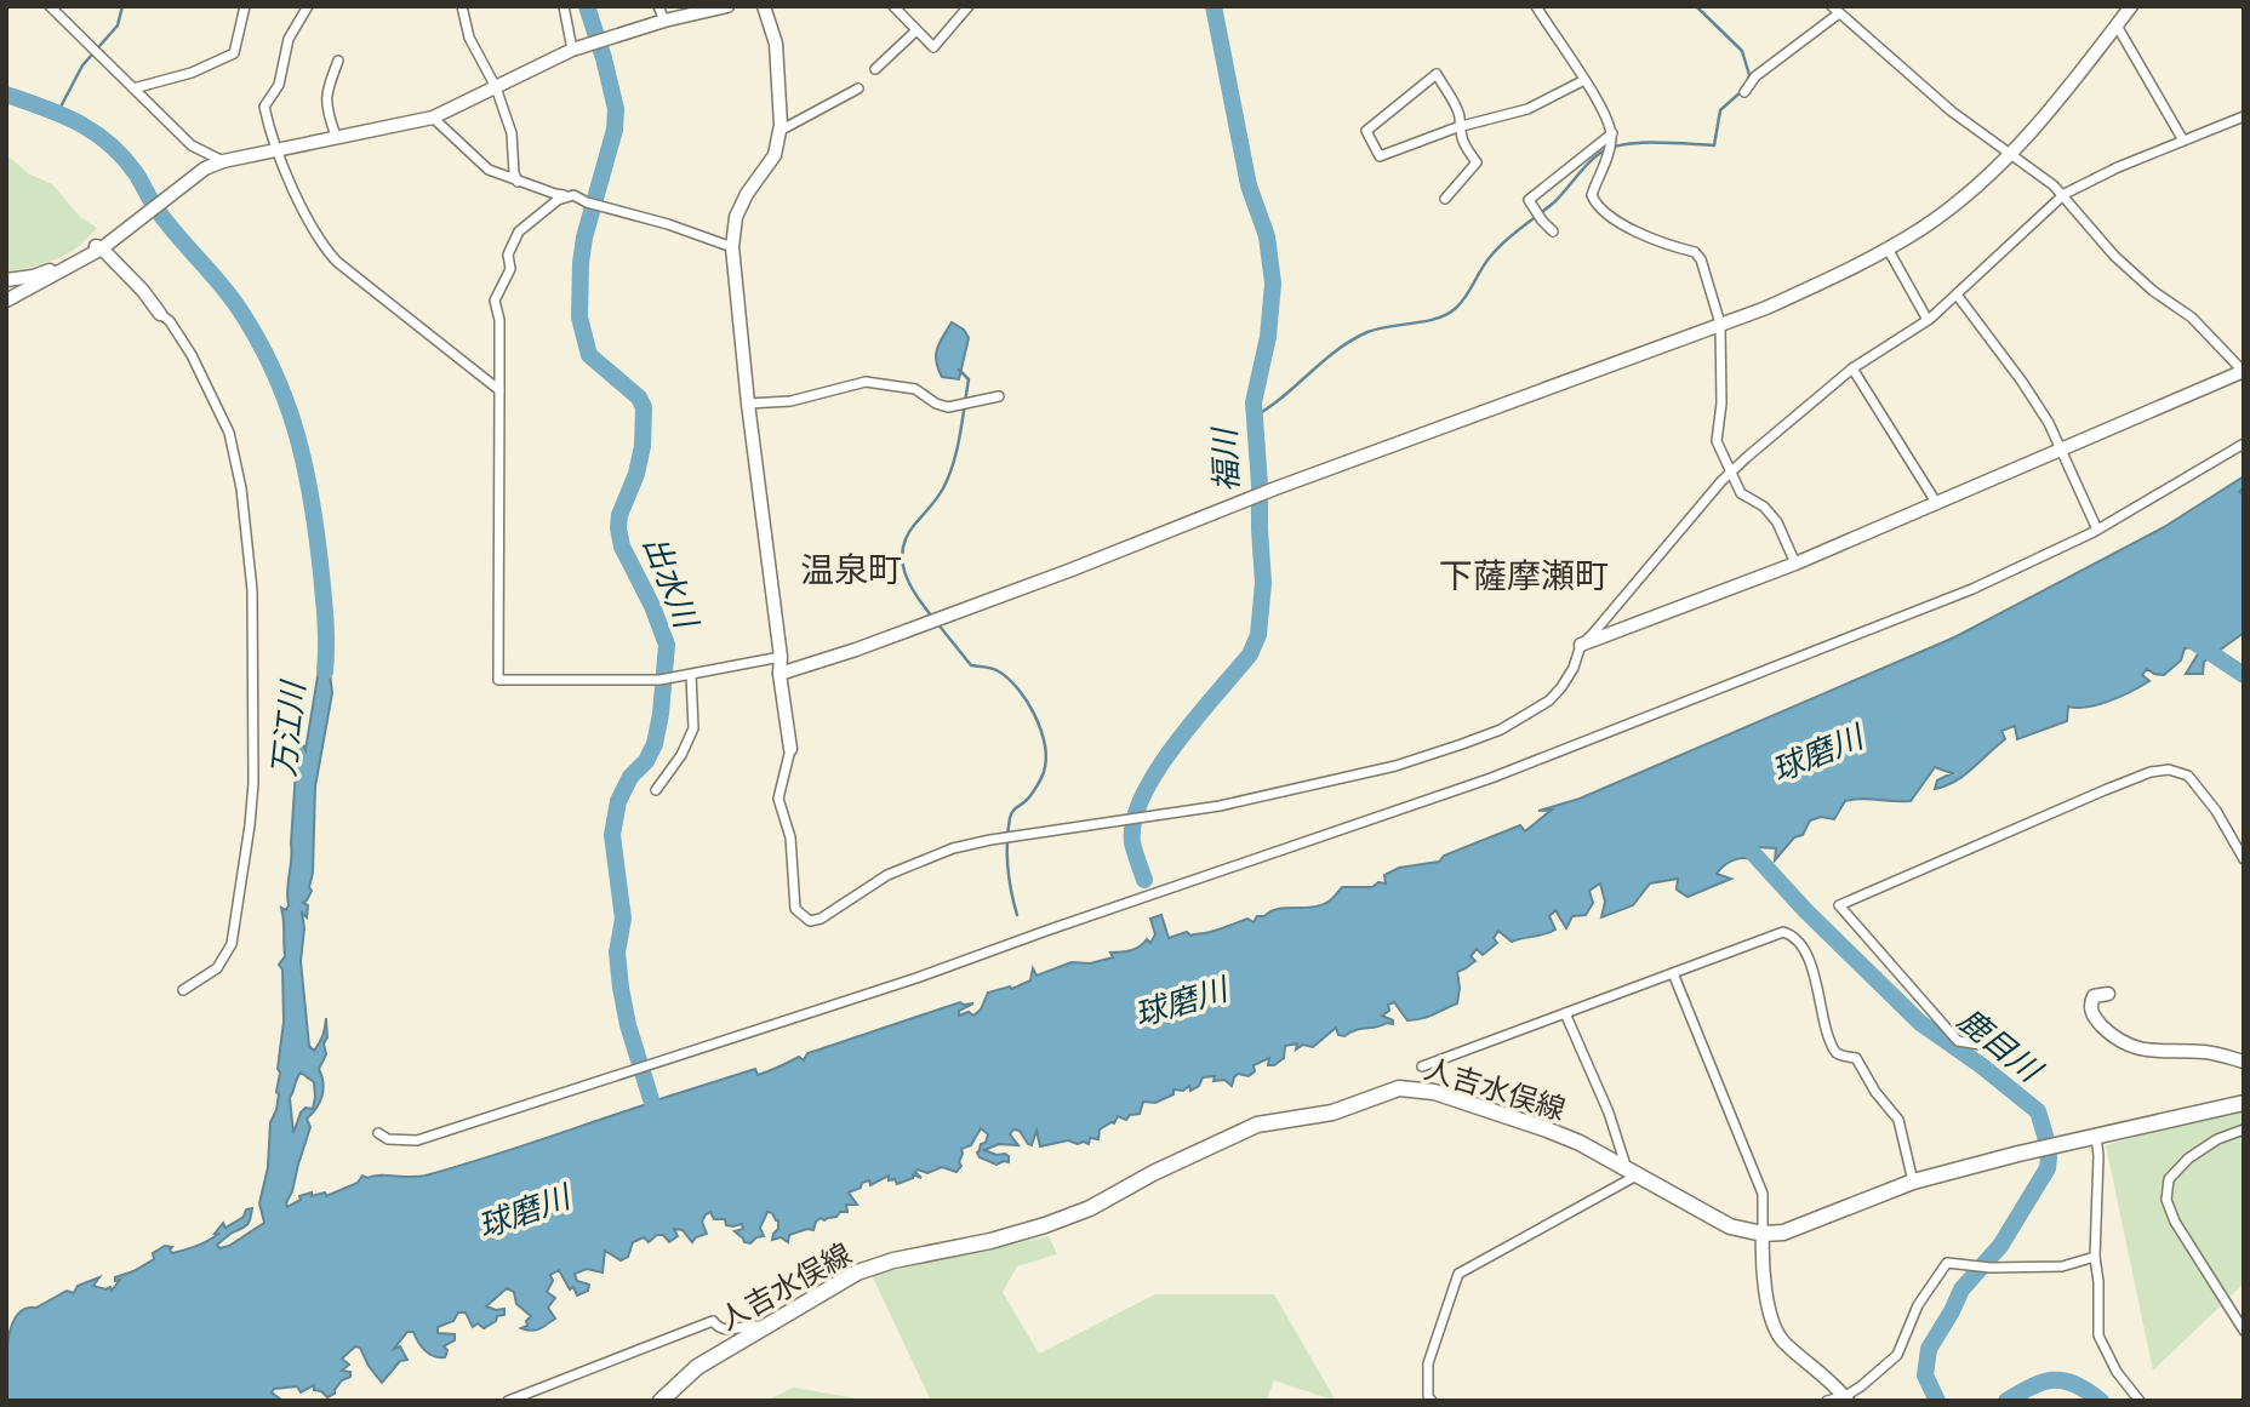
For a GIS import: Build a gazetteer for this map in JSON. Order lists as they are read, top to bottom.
{
  "streets": {
    "main road": ["人吉水俣線"]
  },
  "districts": ["温泉町", "下薩摩瀬町"],
  "water": [
    "福川",
    "出水川",
    "万江川",
    "球磨川",
    "鹿目川"
  ]
}
